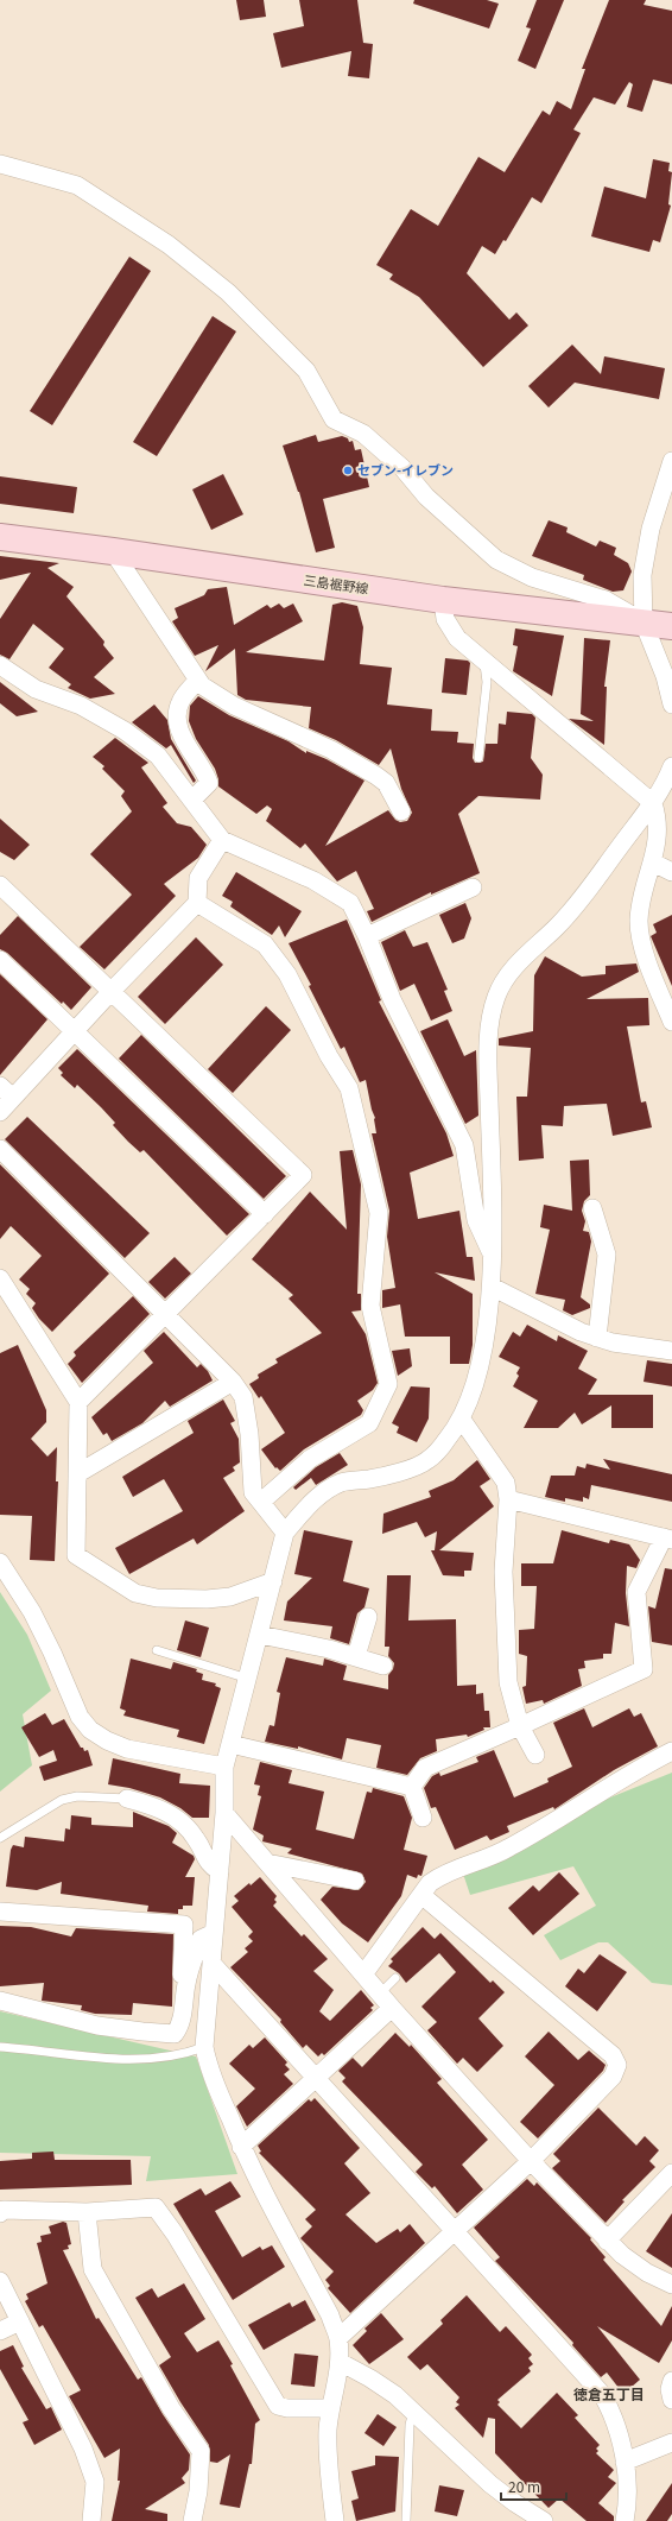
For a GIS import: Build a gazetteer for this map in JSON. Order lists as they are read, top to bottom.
{
  "streets": {
    "main road": ["三島裾野線"]
  },
  "districts": ["徳倉五丁目"],
  "places": ["セブン-イレブン"],
  "scale_bar": "20 m"
}
